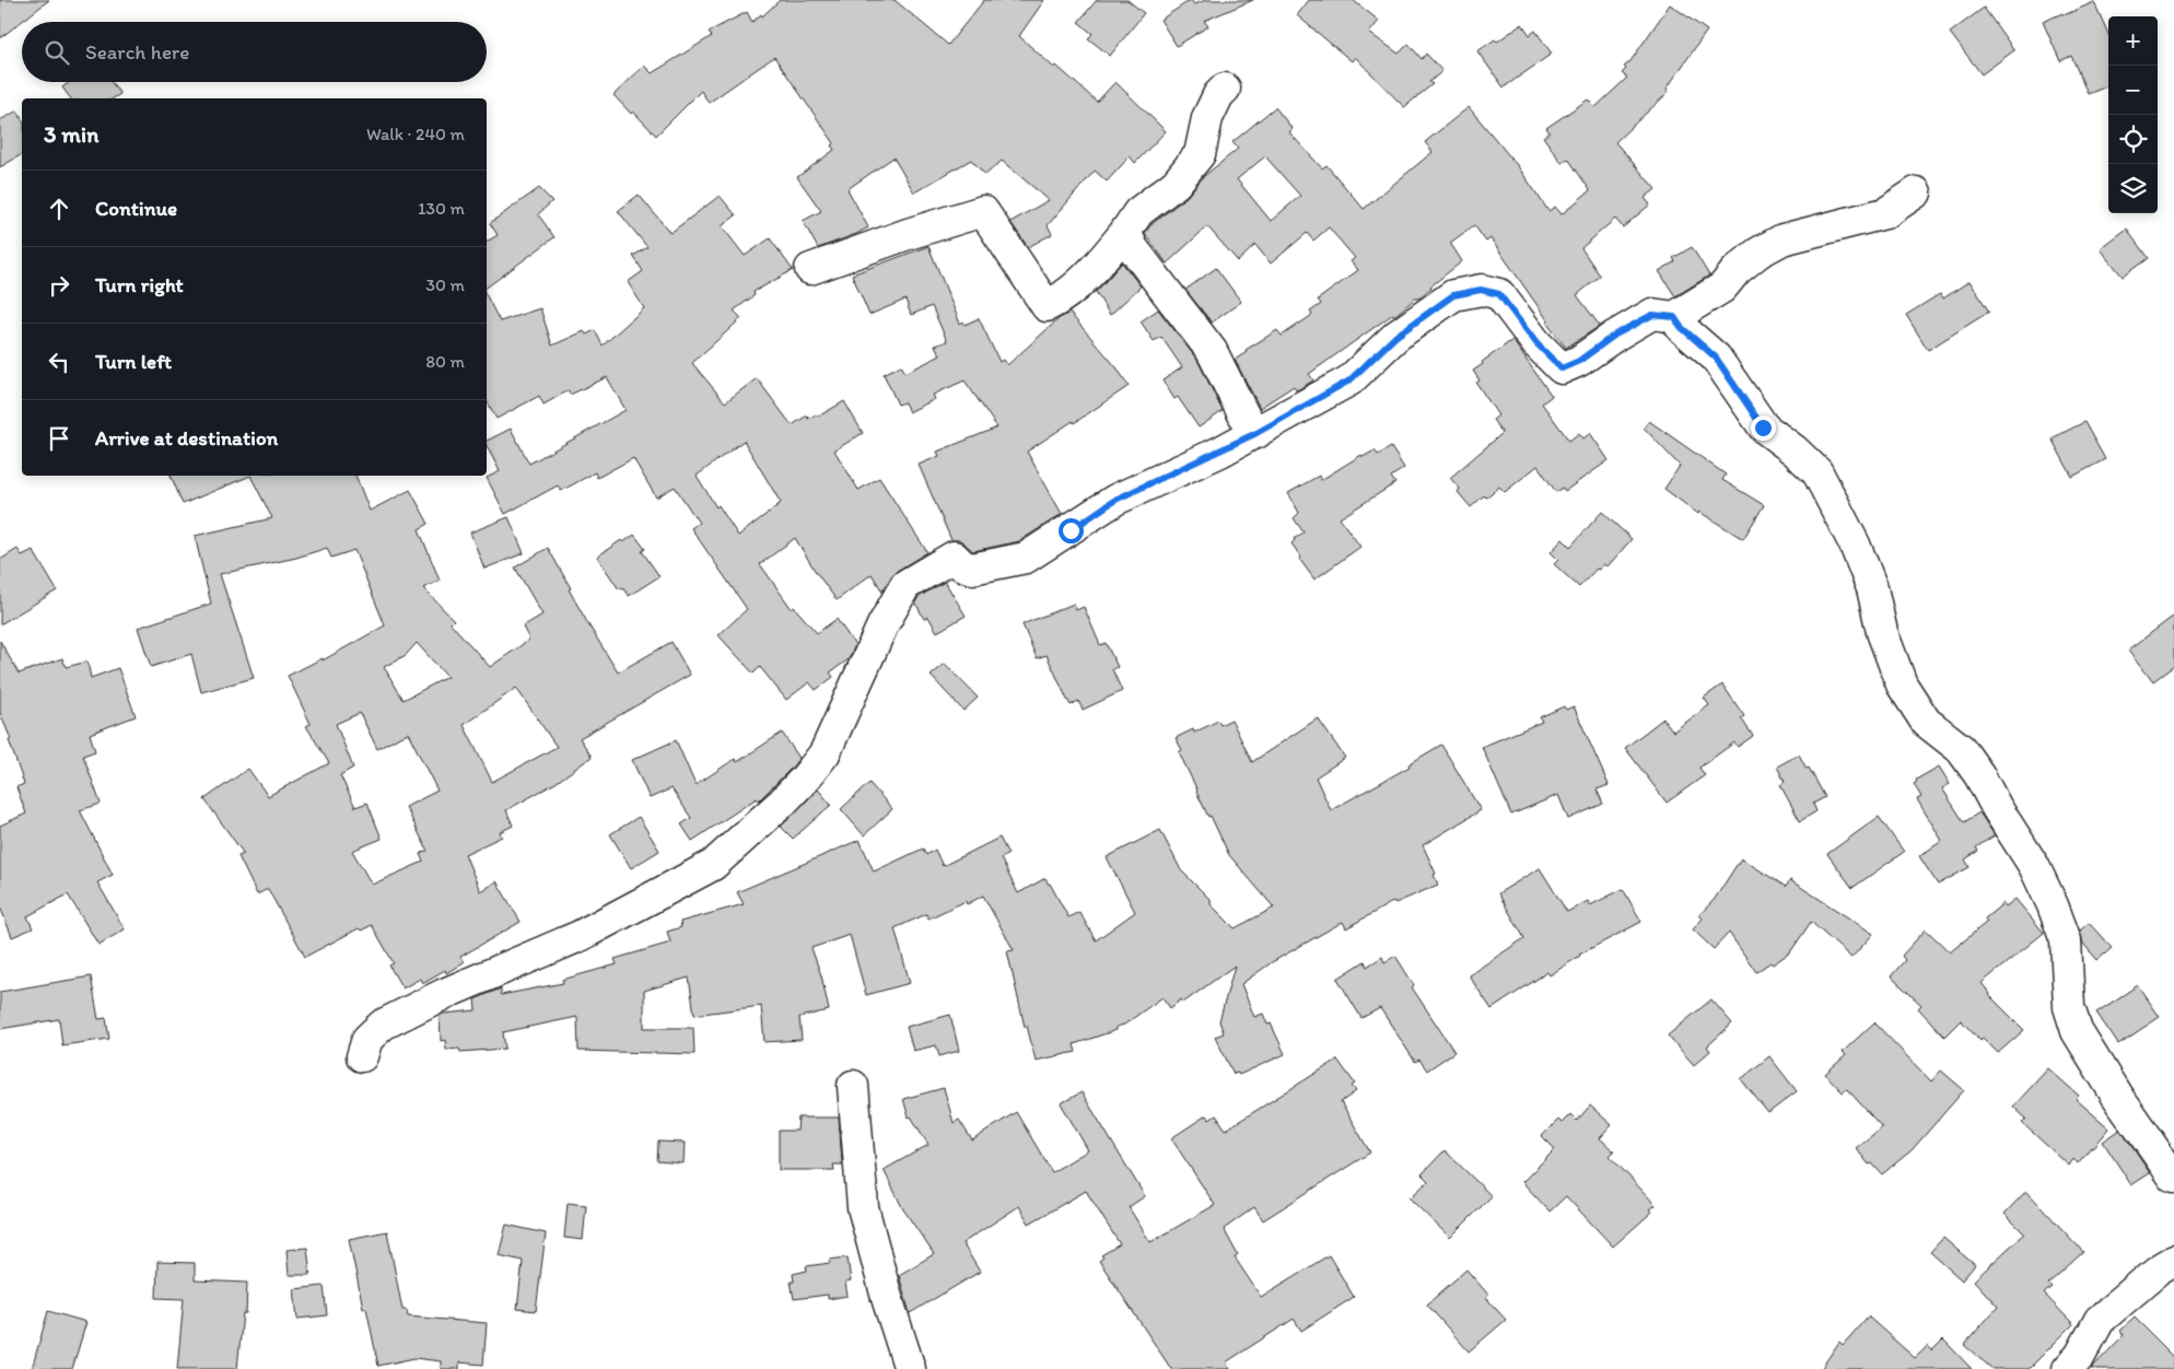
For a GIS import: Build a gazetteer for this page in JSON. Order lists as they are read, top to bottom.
{
  "page": {
    "map_buttons": ["+", "−"],
    "search": "Search here",
    "heading": ["3 min", "Walk · 240 m"],
    "list": [
      ["Continue", "130 m"],
      ["Turn right", "30 m"],
      ["Turn left", "80 m"],
      "Arrive at destination"
    ]
  }
}
